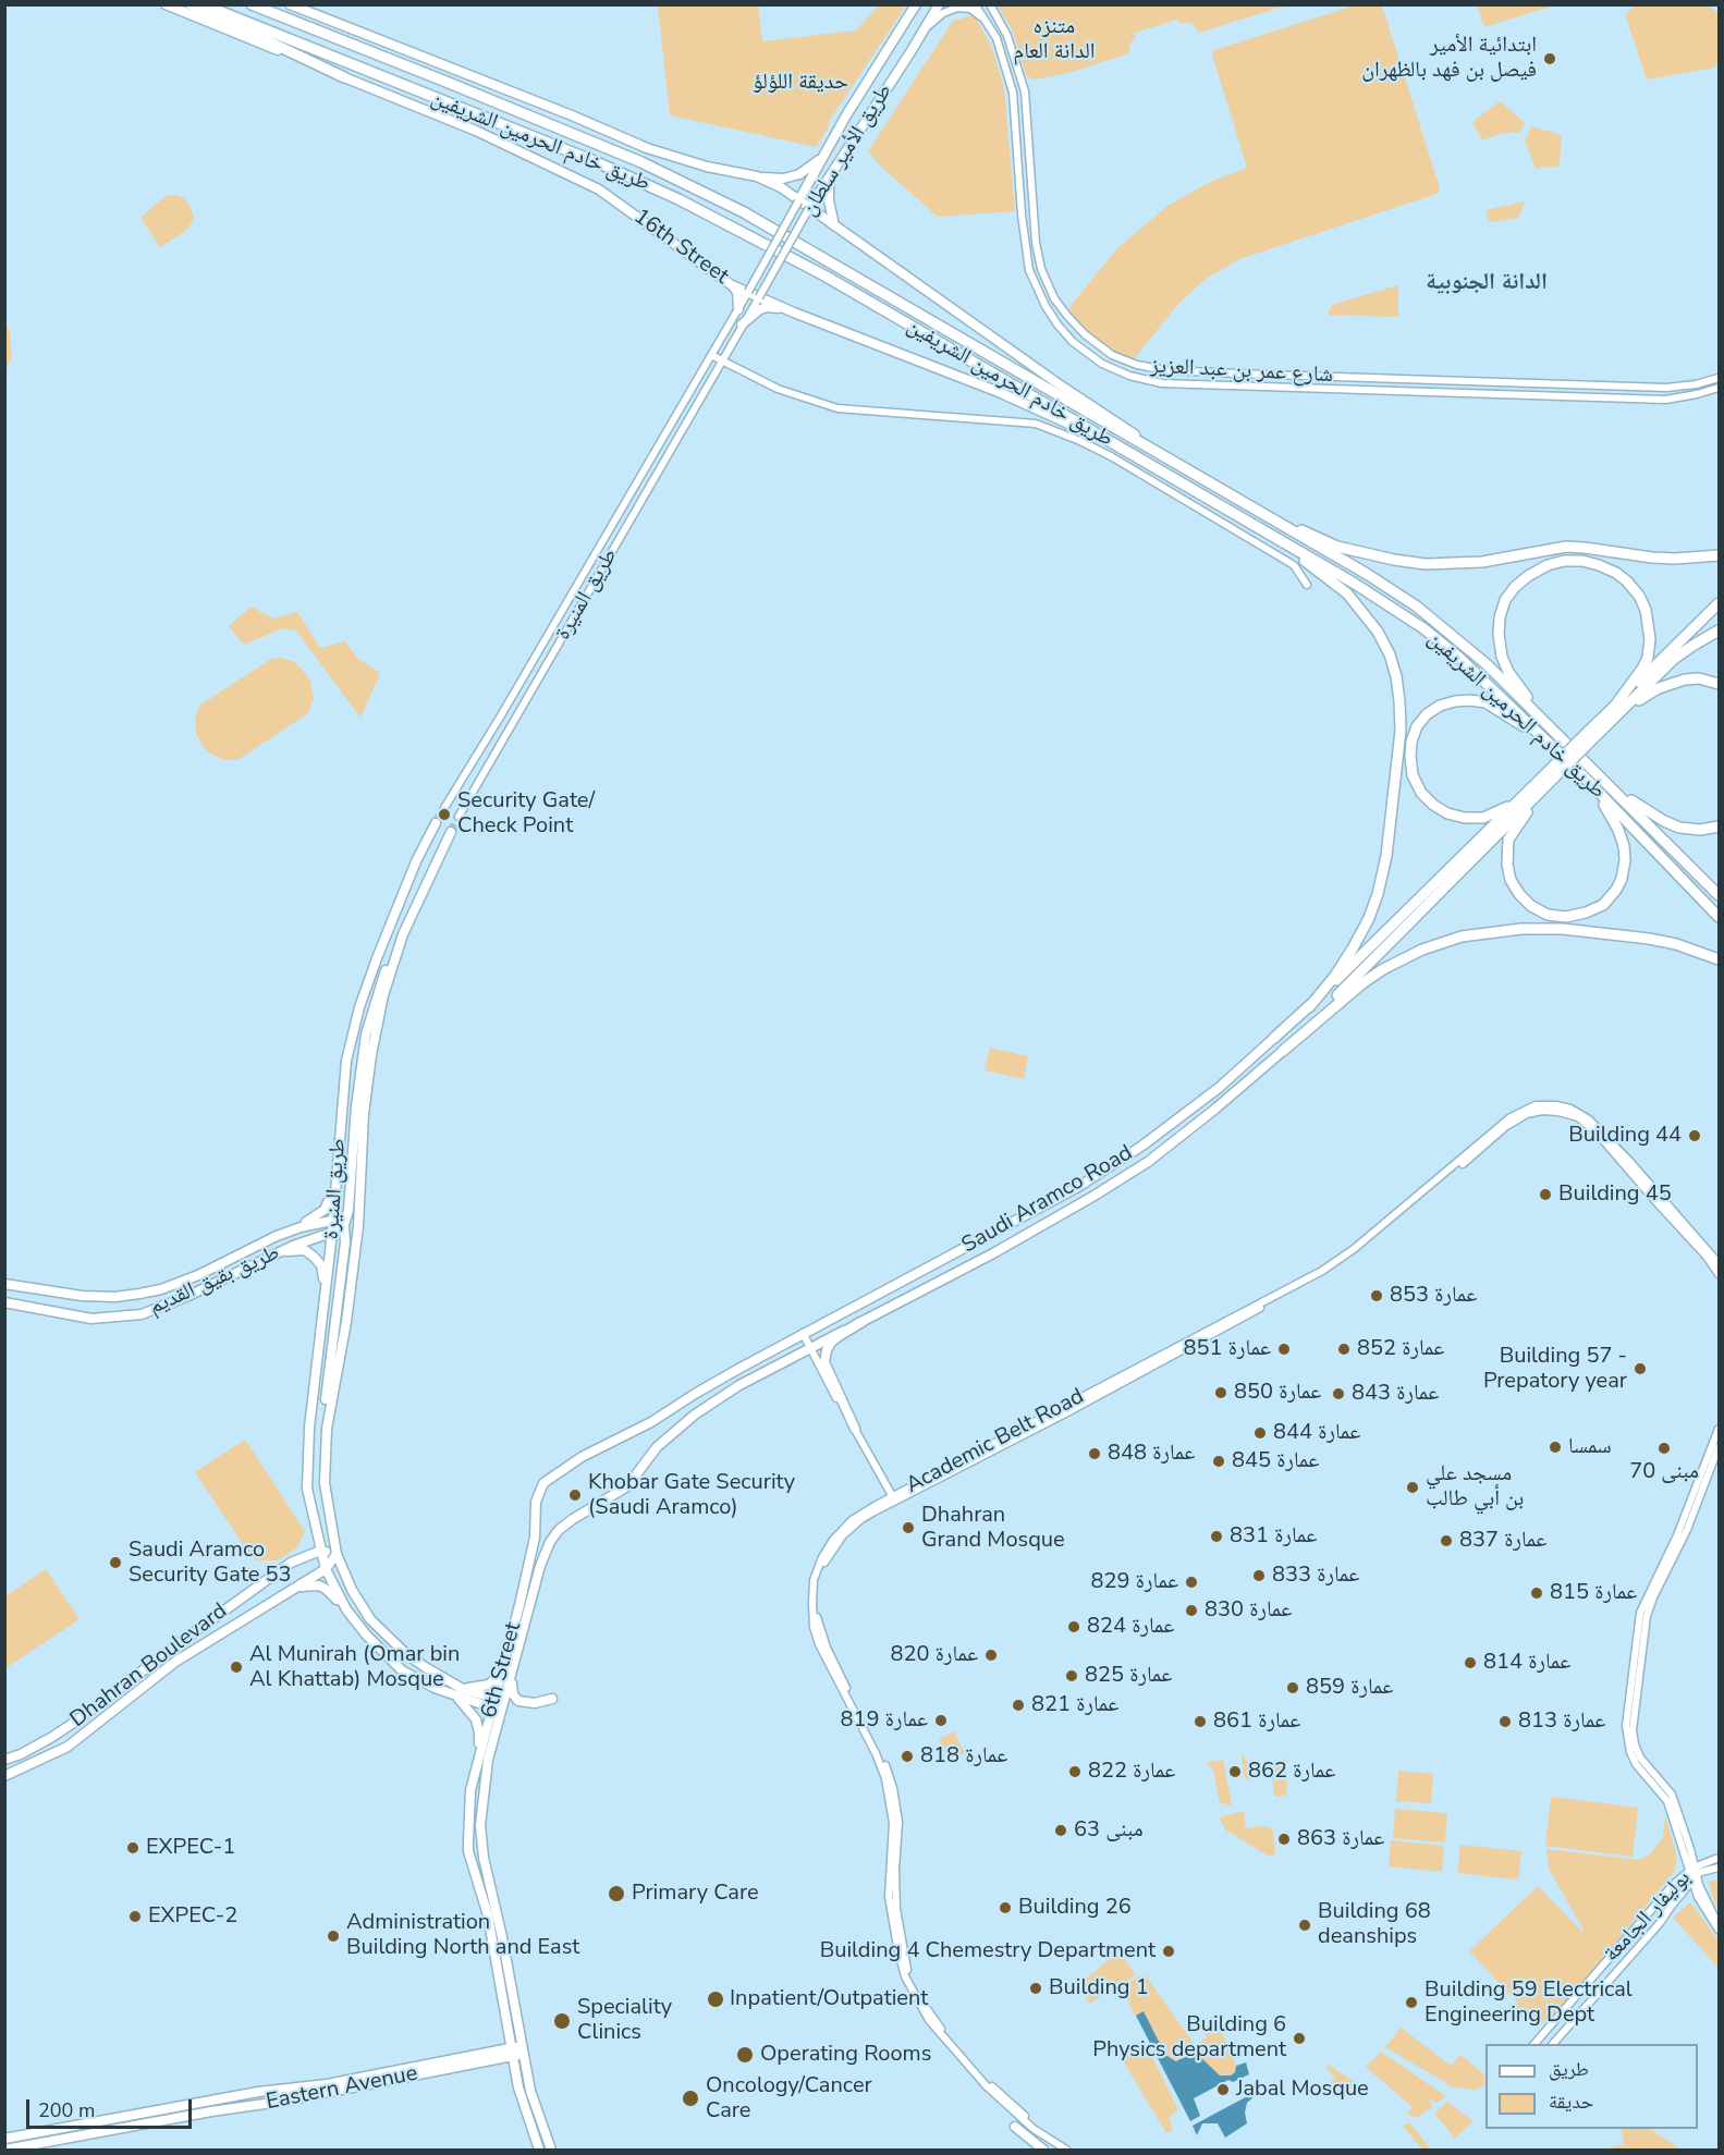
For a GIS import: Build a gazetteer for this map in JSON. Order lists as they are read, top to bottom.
{
  "streets": {
    "highway": ["طريق خادم الحرمين الشريفين"],
    "main road": [
      "طريق الأمير سلطان",
      "16th Street",
      "طريق المنيرة",
      "Saudi Aramco Road",
      "طريق بقيق القديم",
      "Dhahran Boulevard",
      "6th Street",
      "Eastern Avenue"
    ],
    "street": ["شارع عمر بن عبد العزيز", "Academic Belt Road", "بوليفار الجامعة"]
  },
  "crossings": [
    ["طريق الأمير سلطان", "16th Street"],
    ["طريق الأمير سلطان", "طريق المنيرة"],
    ["16th Street", "طريق المنيرة"],
    ["طريق المنيرة", "طريق بقيق القديم"],
    ["طريق المنيرة", "Dhahran Boulevard"],
    ["Saudi Aramco Road", "6th Street"],
    ["6th Street", "Eastern Avenue"]
  ],
  "districts": ["الدانة الجنوبية"],
  "parks": ["متنزه الدانة العام", "حديقة اللؤلؤ"],
  "places": [
    "ابتدائية الأمير فيصل بن فهد بالظهران",
    "Security Gate/ Check Point",
    "Building 44",
    "Building 45",
    "عمارة 853",
    "عمارة 851",
    "عمارة 852",
    "Building 57 - Prepatory year",
    "عمارة 850",
    "عمارة 843",
    "عمارة 844",
    "سمسا",
    "مبنى 70",
    "عمارة 848",
    "عمارة 845",
    "مسجد علي بن أبي طالب",
    "Khobar Gate Security (Saudi Aramco)",
    "Dhahran Grand Mosque",
    "عمارة 831",
    "عمارة 837",
    "Saudi Aramco Security Gate 53",
    "عمارة 833",
    "عمارة 829",
    "عمارة 815",
    "عمارة 830",
    "عمارة 824",
    "عمارة 820",
    "عمارة 814",
    "Al Munirah (Omar bin Al Khattab) Mosque",
    "عمارة 825",
    "عمارة 859",
    "عمارة 821",
    "عمارة 819",
    "عمارة 861",
    "عمارة 813",
    "عمارة 818",
    "عمارة 822",
    "عمارة 862",
    "مبنى 63",
    "عمارة 863",
    "EXPEC-1",
    "Primary Care",
    "Building 26",
    "EXPEC-2",
    "Building 68 deanships",
    "Administration Building North and East",
    "Building 4 Chemestry Department",
    "Building 1",
    "Inpatient/Outpatient",
    "Building 59 Electrical Engineering Dept",
    "Speciality Clinics",
    "Building 6 Physics department",
    "Operating Rooms",
    "Jabal Mosque",
    "Oncology/Cancer Care"
  ],
  "legend": ["طريق", "حديقة"],
  "scale_bar": "200 m"
}
